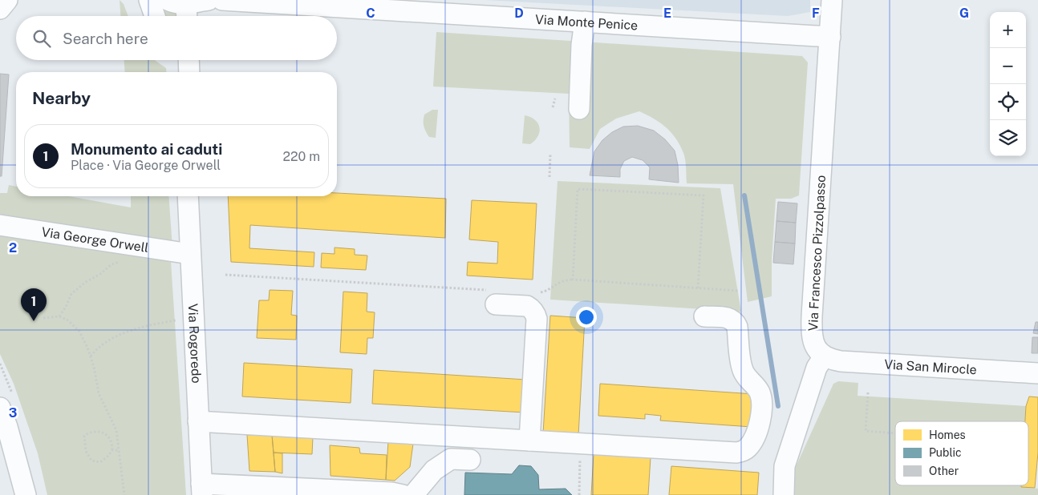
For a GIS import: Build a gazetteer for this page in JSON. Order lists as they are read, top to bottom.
{
  "streets": {
    "street": [
      "Via Monte Penice",
      "Via George Orwell",
      "Via Francesco Pizzolpasso",
      "Via Rogoredo",
      "Via San Mirocle"
    ]
  },
  "crossings": [
    ["Via Monte Penice", "Via Francesco Pizzolpasso"],
    ["Via George Orwell", "Via Rogoredo"],
    ["Via Francesco Pizzolpasso", "Via San Mirocle"]
  ],
  "legend": ["Homes", "Public", "Other"],
  "page": {
    "map_buttons": ["+", "−"],
    "search": "Search here",
    "heading": "Nearby",
    "list": [
      {
        "mark": "1",
        "name": "Monumento ai caduti",
        "note": "Place · Via George Orwell",
        "value": "220 m"
      }
    ],
    "pins": "1"
  },
  "grid": {
    "columns": [
      "C",
      "D",
      "E",
      "F",
      "G"
    ],
    "rows": ["2", "3"]
  }
}
